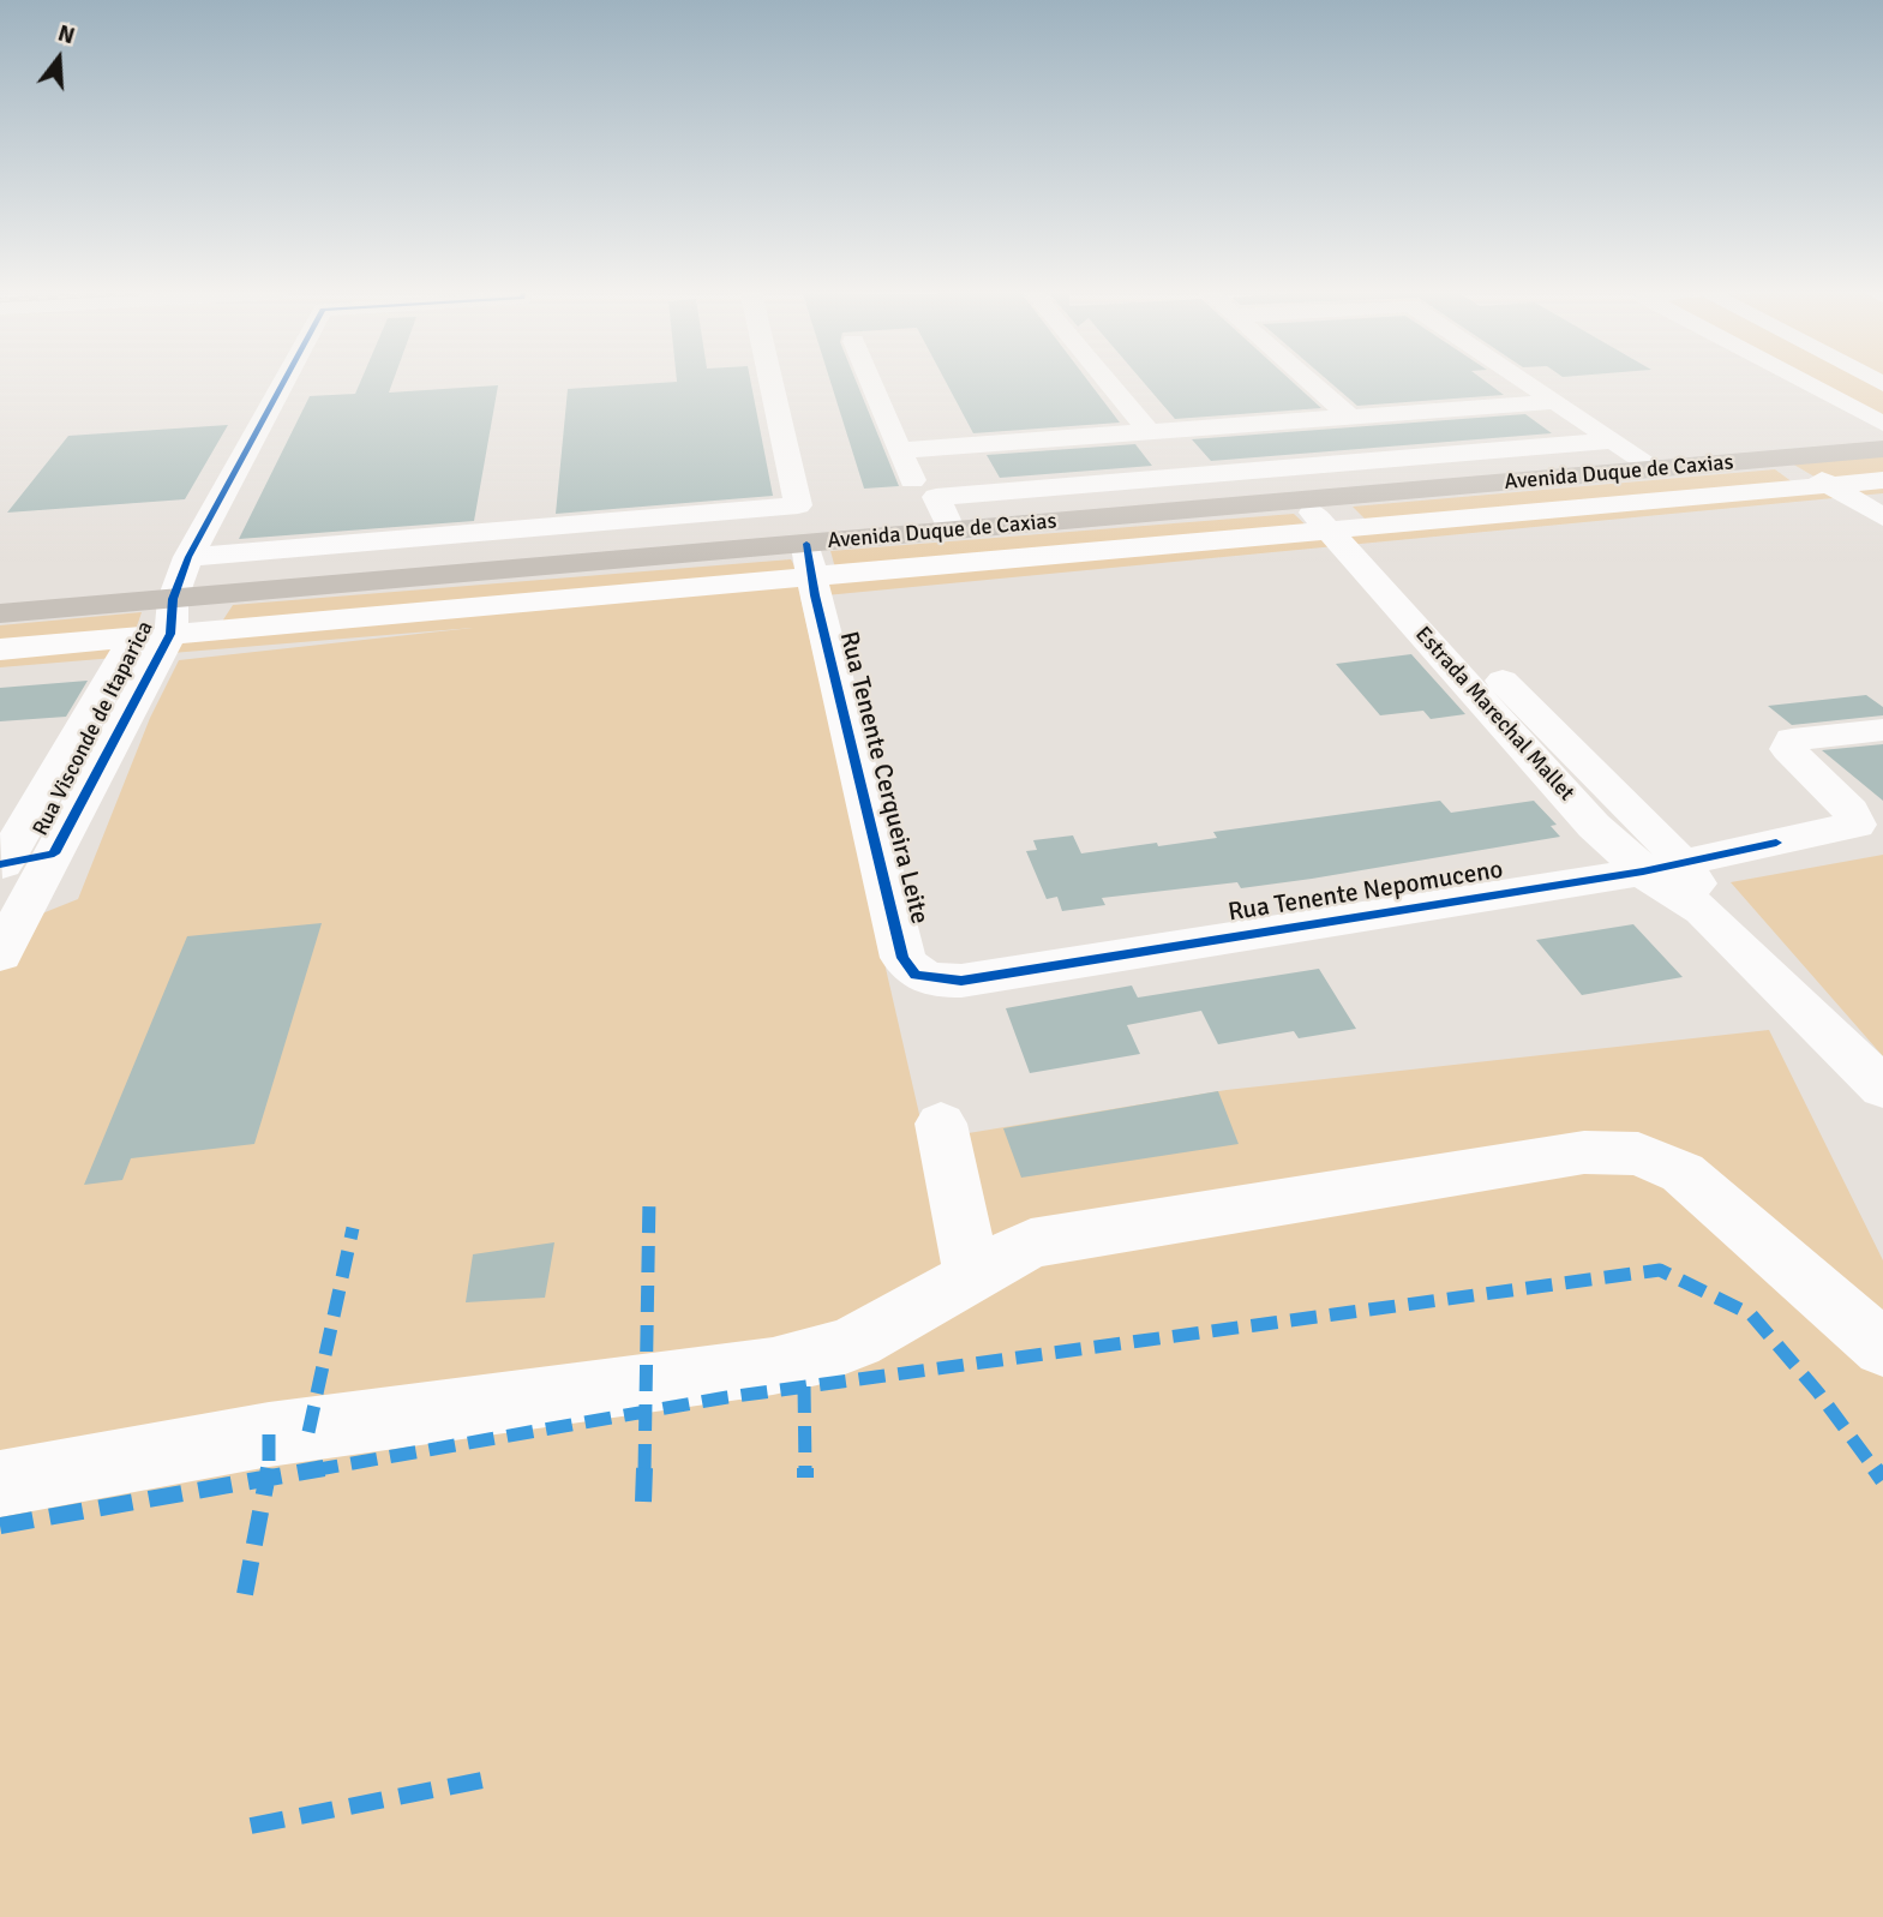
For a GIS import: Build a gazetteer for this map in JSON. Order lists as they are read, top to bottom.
{
  "streets": {
    "main road": ["Avenida Duque de Caxias"],
    "street": [
      "Estrada Marechal Mallet",
      "Rua Visconde de Itaparica",
      "Rua Tenente Cerqueira Leite",
      "Rua Tenente Nepomuceno"
    ]
  },
  "crossings": [
    ["Avenida Duque de Caxias", "Estrada Marechal Mallet"],
    ["Avenida Duque de Caxias", "Rua Visconde de Itaparica"],
    ["Avenida Duque de Caxias", "Rua Tenente Cerqueira Leite"],
    ["Estrada Marechal Mallet", "Rua Tenente Nepomuceno"],
    ["Rua Tenente Cerqueira Leite", "Rua Tenente Nepomuceno"]
  ],
  "north": "top"
}
